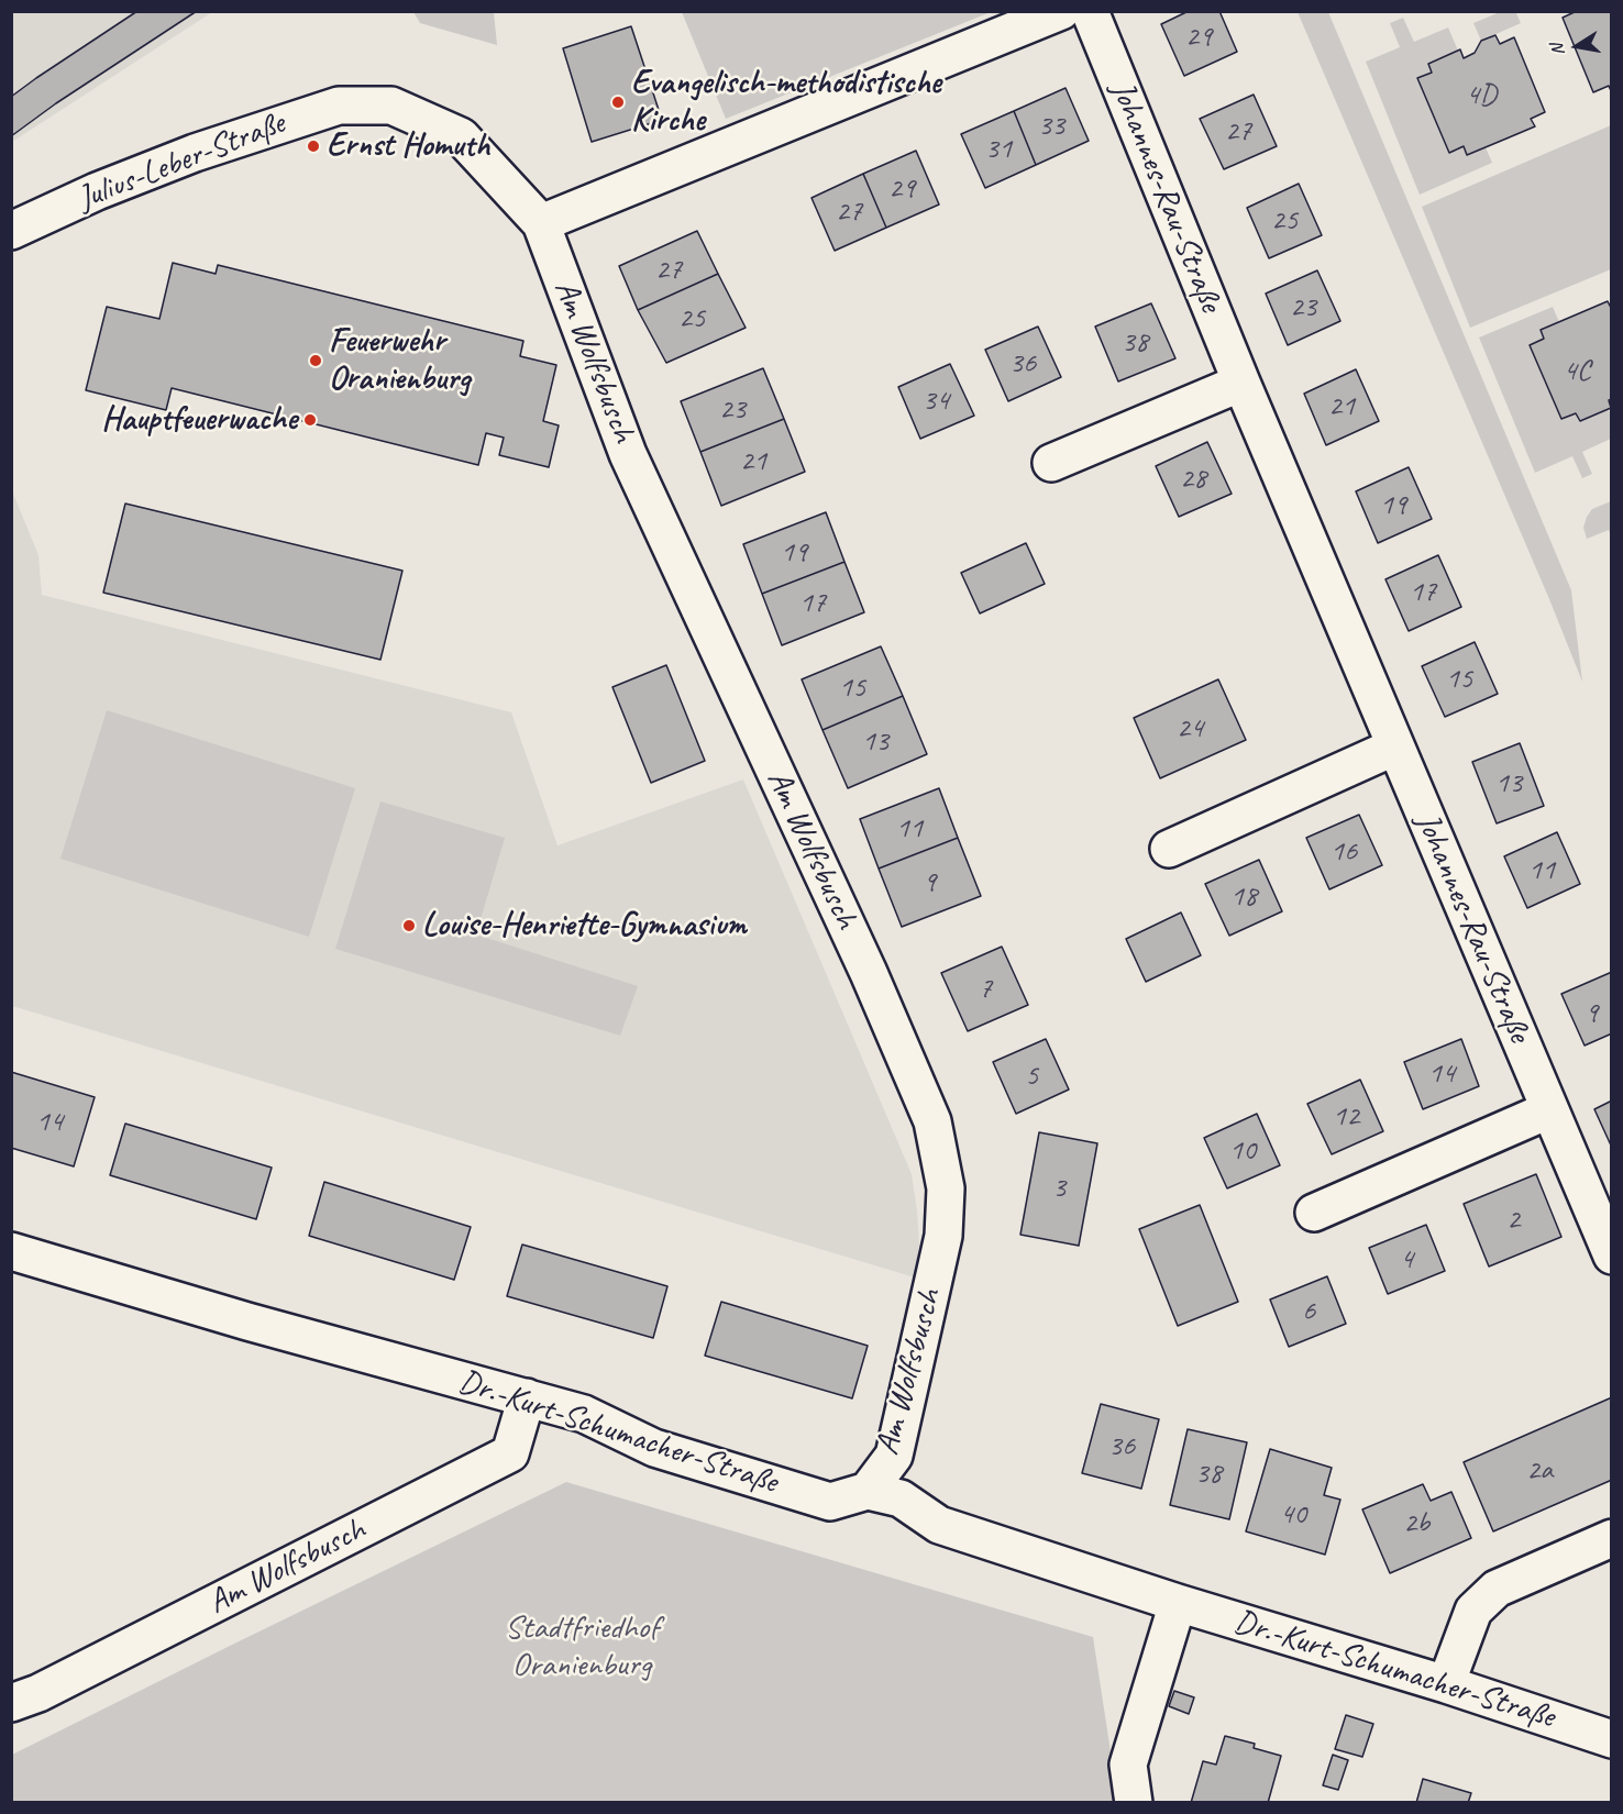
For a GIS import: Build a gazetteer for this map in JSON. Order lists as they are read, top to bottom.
{
  "streets": {
    "street": [
      "Julius-Leber-Straße",
      "Johannes-Rau-Straße",
      "Am Wolfsbusch",
      "Dr.-Kurt-Schumacher-Straße"
    ]
  },
  "crossings": [
    ["Julius-Leber-Straße", "Am Wolfsbusch"],
    ["Am Wolfsbusch", "Dr.-Kurt-Schumacher-Straße"]
  ],
  "parks": ["Stadtfriedhof Oranienburg"],
  "places": [
    "Evangelisch-methodistische Kirche",
    "Ernst Homuth",
    "Feuerwehr Oranienburg",
    "Hauptfeuerwache",
    "Louise-Henriette-Gymnasium"
  ],
  "house_numbers": [
    "29",
    "4D",
    "33",
    "27",
    "31",
    "29",
    "27",
    "25",
    "27",
    "23",
    "25",
    "38",
    "36",
    "4C",
    "34",
    "21",
    "23",
    "21",
    "28",
    "19",
    "19",
    "17",
    "17",
    "15",
    "15",
    "24",
    "13",
    "13",
    "11",
    "16",
    "11",
    "9",
    "18",
    "7",
    "9",
    "14",
    "5",
    "12",
    "14",
    "10",
    "3",
    "2",
    "4",
    "6",
    "36",
    "2a",
    "38",
    "40",
    "2b"
  ],
  "north": "left"
}
